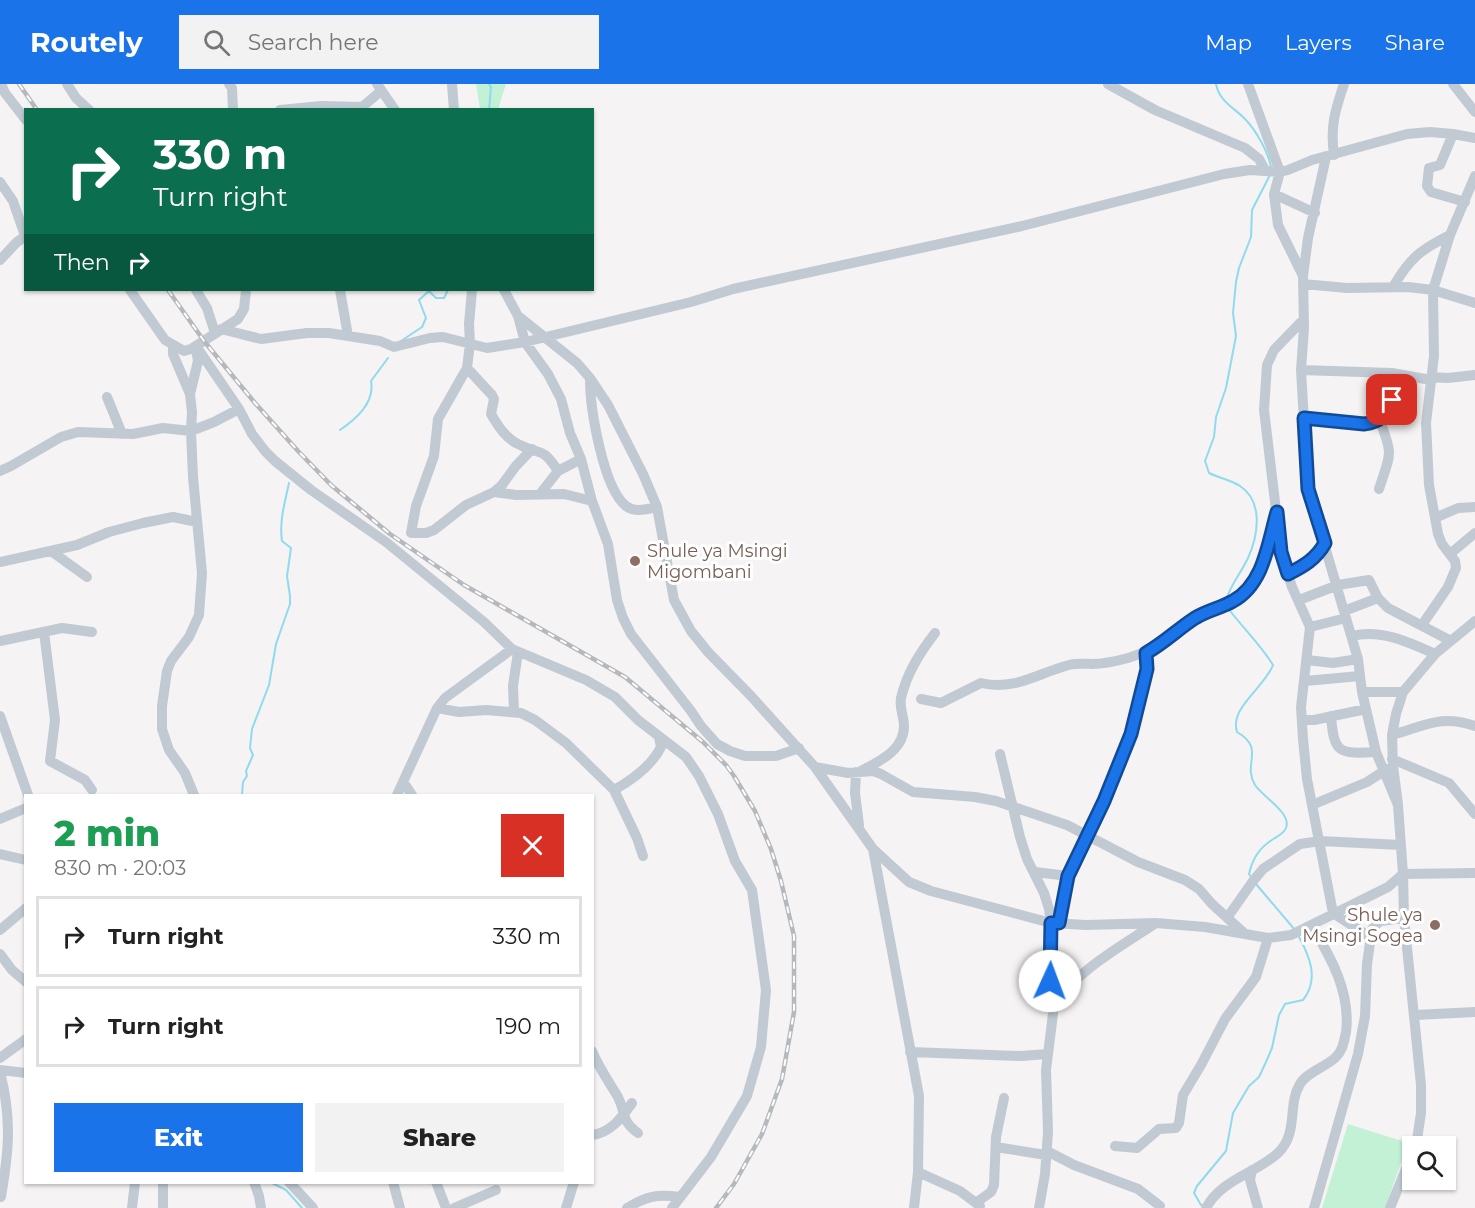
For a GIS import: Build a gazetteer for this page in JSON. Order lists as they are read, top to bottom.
{
  "places": ["Shule ya Msingi Migombani", "Shule ya Msingi Sogea"],
  "page": {
    "header": "Routely",
    "search": "Search here",
    "nav": ["Map", "Layers", "Share"],
    "turn": ["330 m", "Turn right"],
    "then": "Then",
    "heading": ["2 min", "830 m · 20:03"],
    "list": [
      {
        "name": "Turn right",
        "value": "330 m"
      },
      {
        "name": "Turn right",
        "value": "190 m"
      }
    ],
    "buttons": ["Exit", "Share"]
  }
}
